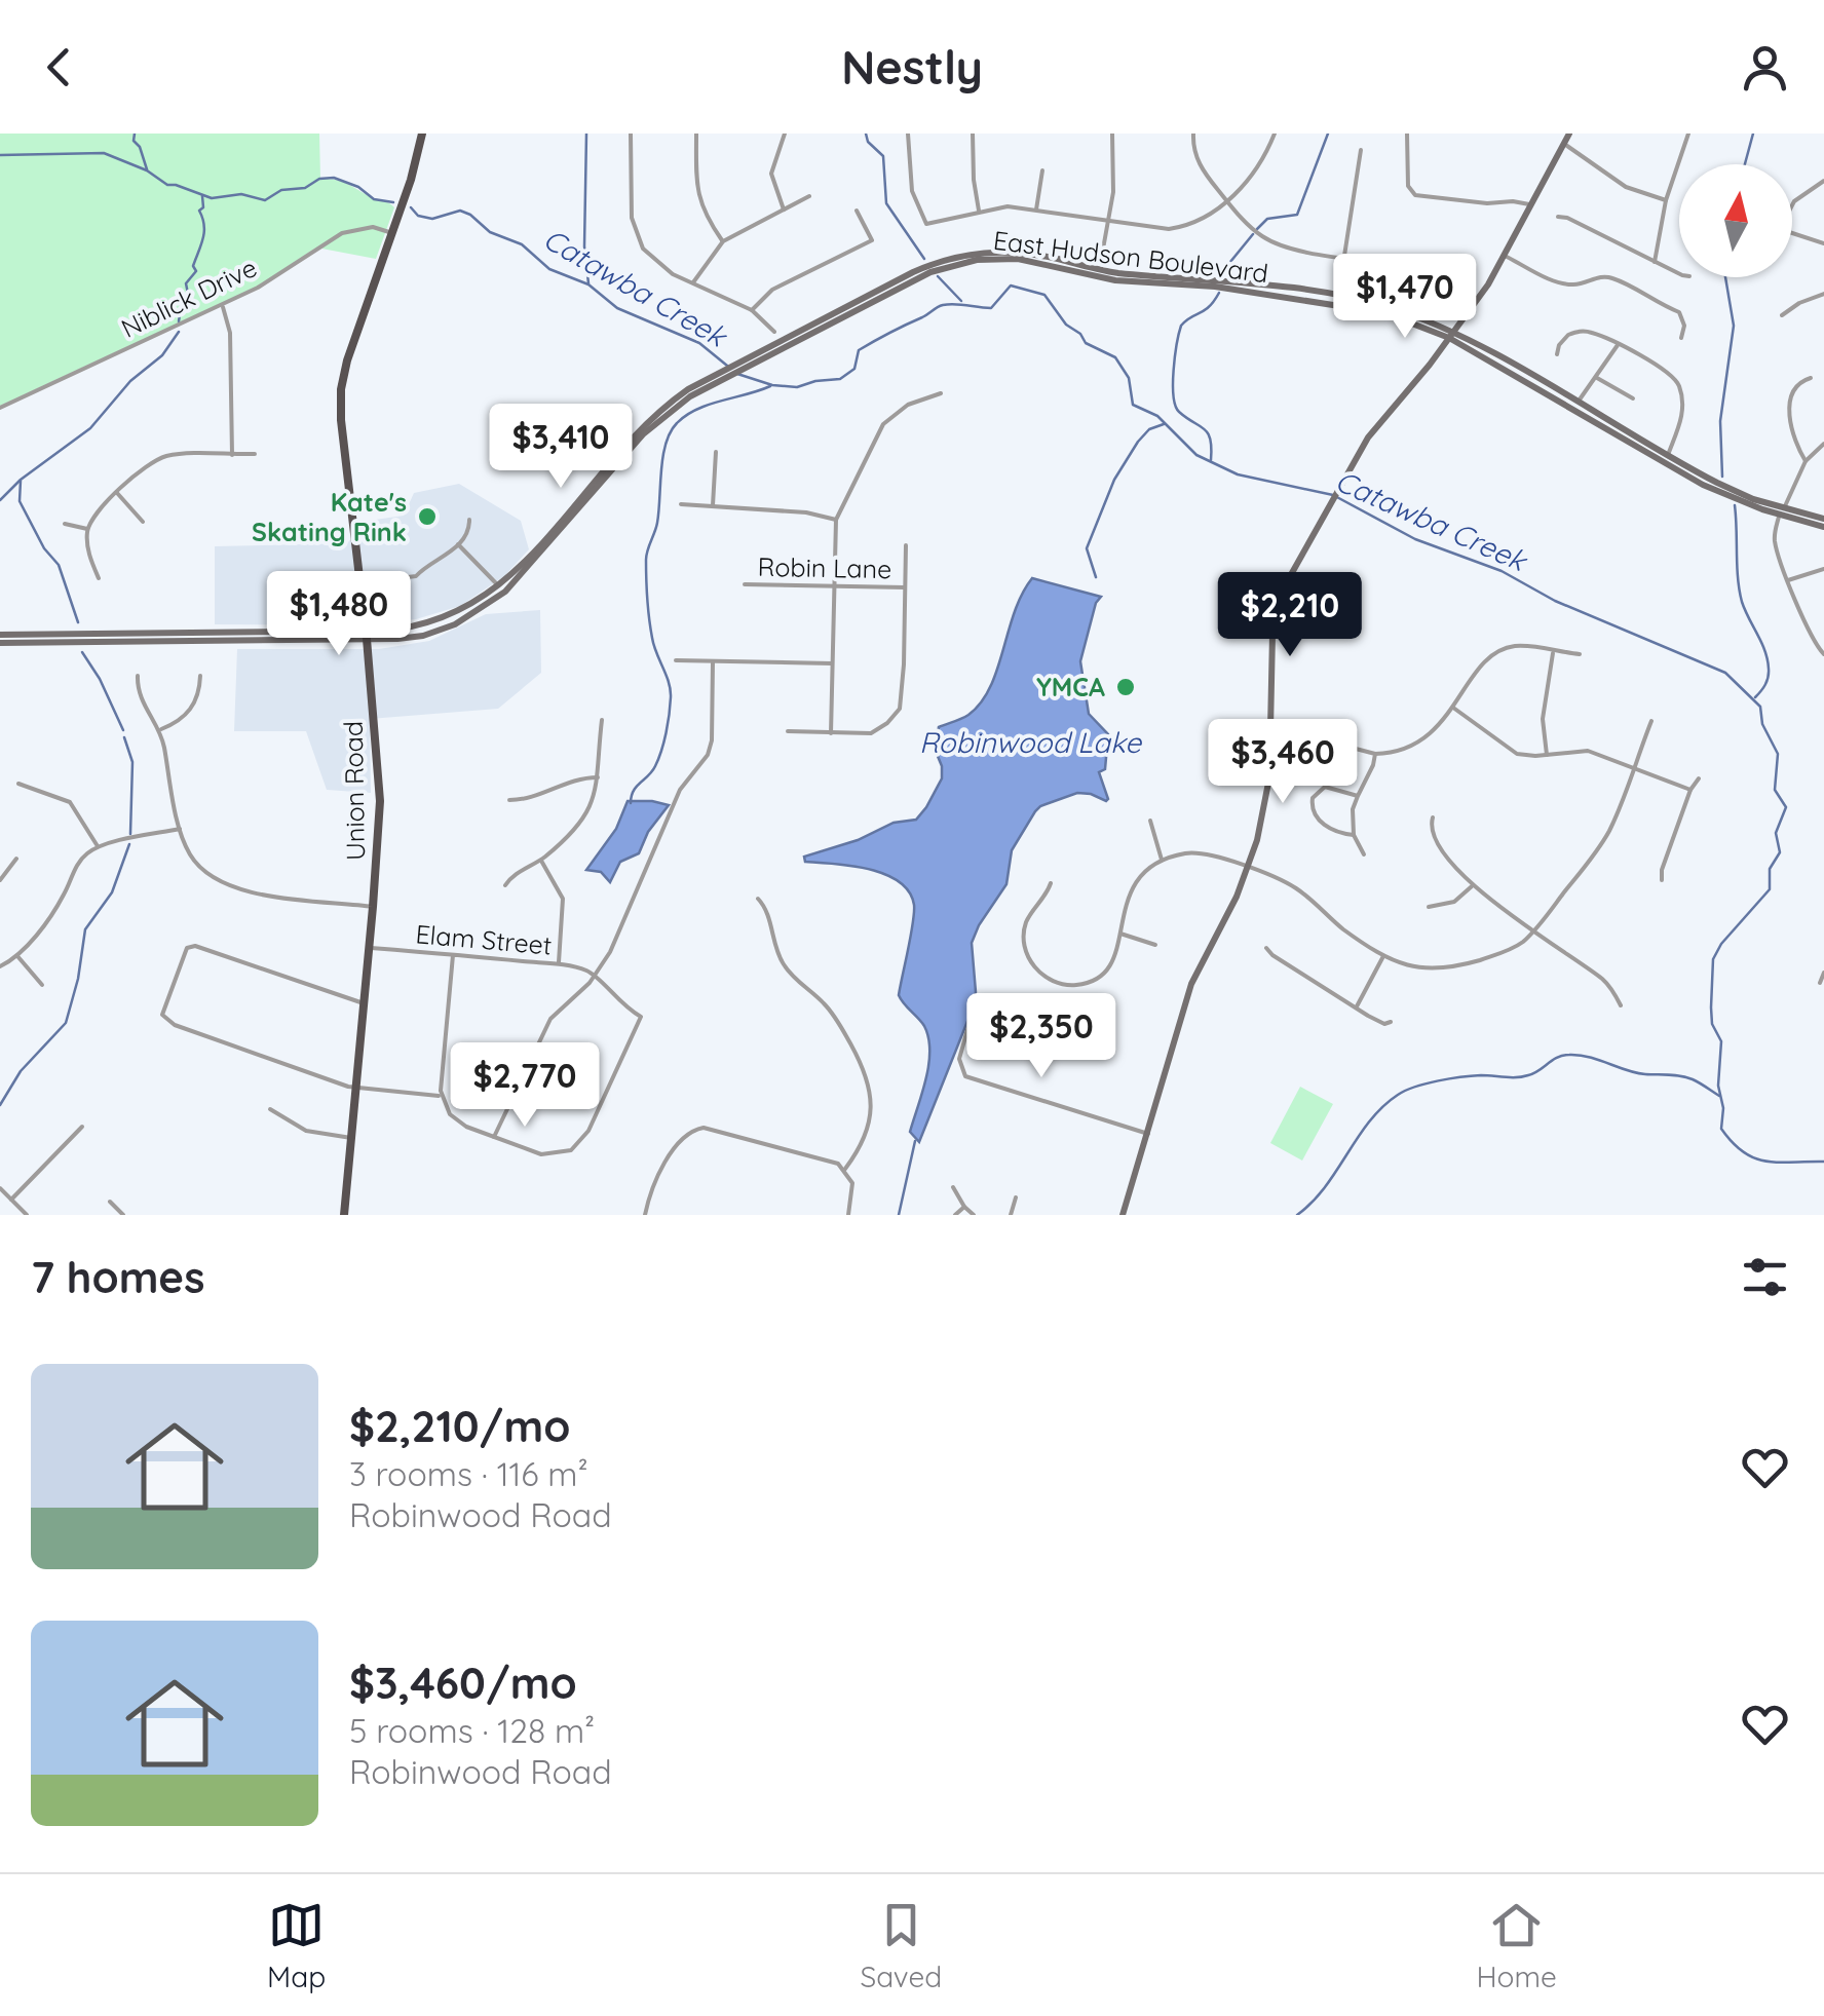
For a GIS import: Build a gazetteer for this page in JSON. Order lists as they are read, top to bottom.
{
  "streets": {
    "main road": ["East Hudson Boulevard", "Union Road"],
    "street": ["Niblick Drive", "Robin Lane", "Elam Street"]
  },
  "crossings": [
    ["East Hudson Boulevard", "Union Road"],
    ["Niblick Drive", "Union Road"],
    ["Union Road", "Elam Street"]
  ],
  "water": ["Catawba Creek", "Robinwood Lake"],
  "places": ["Kate's Skating Rink", "YMCA"],
  "north": "top",
  "page": {
    "header": "Nestly",
    "price": [
      "$1,470",
      "$3,410",
      "$1,480",
      "$2,210",
      "$3,460",
      "$2,350",
      "$2,770"
    ],
    "heading": "7 homes",
    "list": [
      {
        "name": "$2,210/mo",
        "note": "3 rooms · 116 m² · Robinwood Road"
      },
      {
        "name": "$3,460/mo",
        "note": "5 rooms · 128 m² · Robinwood Road"
      }
    ],
    "tabs": ["Map", "Saved", "Home"]
  }
}
